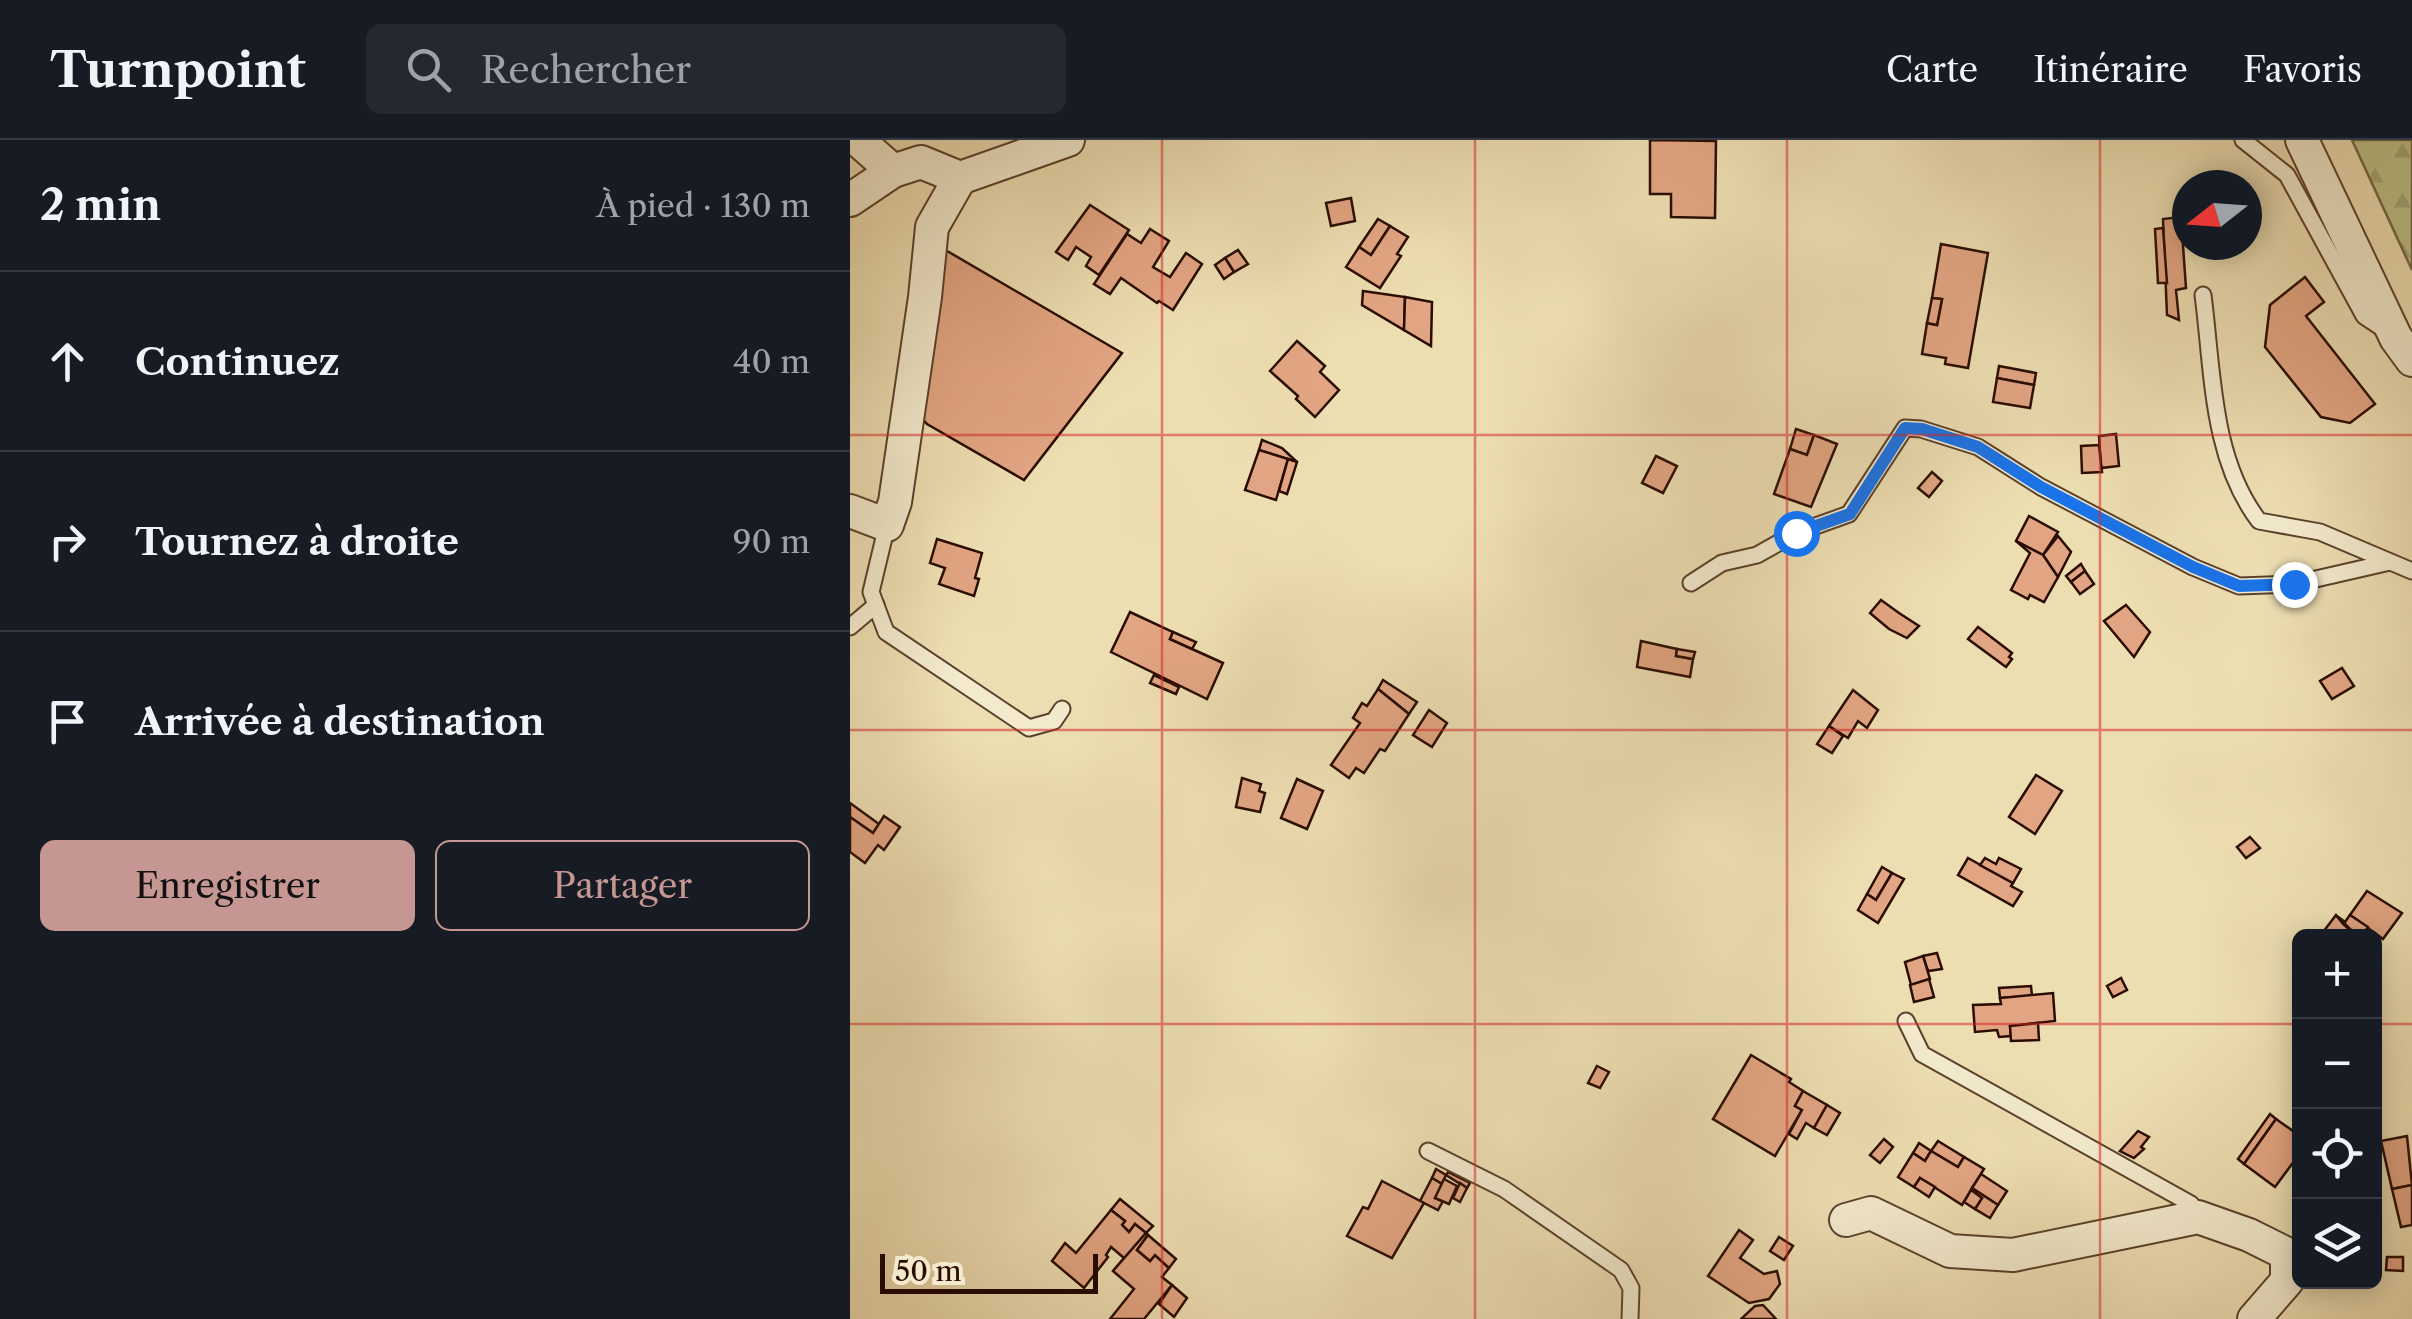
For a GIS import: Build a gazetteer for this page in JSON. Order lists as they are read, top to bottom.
{
  "scale_bar": "50 m",
  "north": "left",
  "page": {
    "header": "Turnpoint",
    "search": "Rechercher",
    "nav": ["Carte", "Itinéraire", "Favoris"],
    "heading": ["2 min", "À pied · 130 m"],
    "list": [
      ["Continuez", "40 m"],
      ["Tournez à droite", "90 m"],
      "Arrivée à destination"
    ],
    "buttons": ["Enregistrer", "Partager"],
    "map_buttons": ["+", "−"],
    "scale": "50 m"
  }
}
